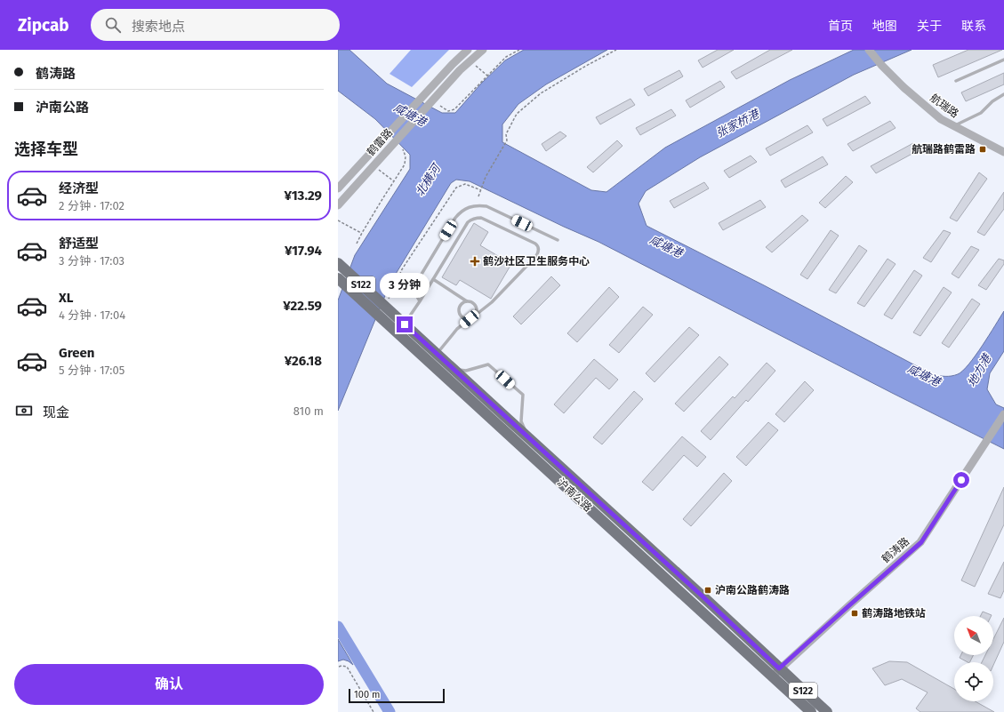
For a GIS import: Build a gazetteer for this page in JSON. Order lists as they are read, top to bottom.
{
  "streets": {
    "main road": ["S122", "沪南公路"],
    "street": ["航瑞路", "鹤雷路", "鹤涛路"]
  },
  "crossings": [
    ["沪南公路", "鹤涛路"]
  ],
  "water": [
    "咸塘港",
    "张家桥港",
    "北横河",
    "地力港"
  ],
  "places": {
    "transit": ["航瑞路鹤雷路", "沪南公路鹤涛路", "鹤涛路地铁站"],
    "health": ["鹤沙社区卫生服务中心"]
  },
  "scale_bar": "100 m",
  "north": "top left",
  "page": {
    "header": "Zipcab",
    "search": "搜索地点",
    "nav": [
      "首页",
      "地图",
      "关于",
      "联系"
    ],
    "banner": ["鹤涛路", "沪南公路"],
    "heading": "选择车型",
    "list": [
      {
        "name": "经济型",
        "note": "2 分钟 · 17:02",
        "value": "¥13.29"
      },
      {
        "name": "舒适型",
        "note": "3 分钟 · 17:03",
        "value": "¥17.94"
      },
      {
        "name": "XL",
        "note": "4 分钟 · 17:04",
        "value": "¥22.59"
      },
      {
        "name": "Green",
        "note": "5 分钟 · 17:05",
        "value": "¥26.18"
      }
    ],
    "bubble": "3 分钟",
    "pay": ["现金", "810 m"],
    "buttons": "确认",
    "scale": "100 m"
  }
}
